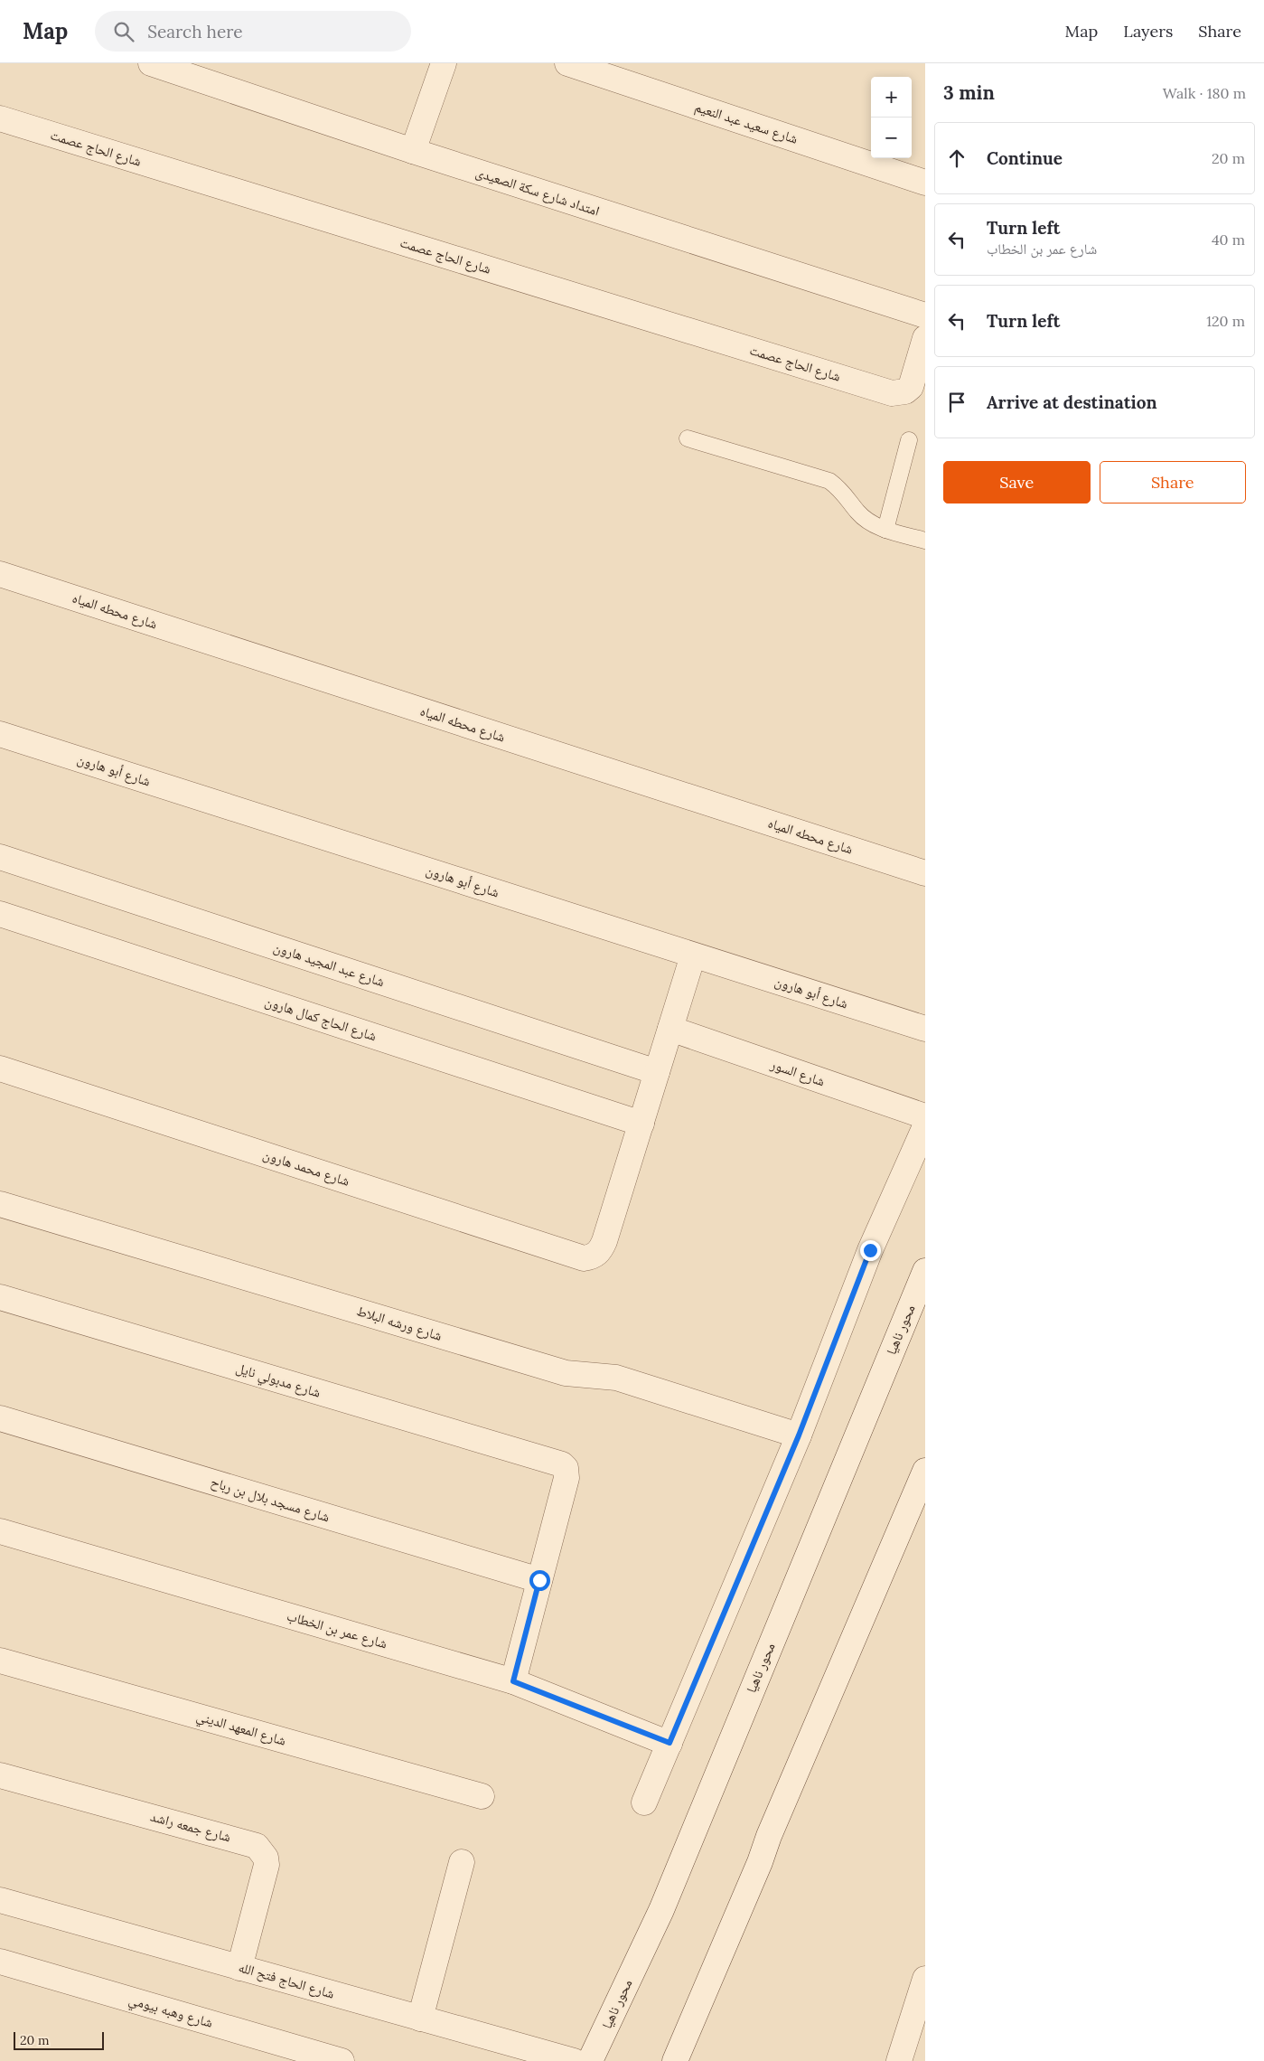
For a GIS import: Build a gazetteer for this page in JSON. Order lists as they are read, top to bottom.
{
  "streets": {
    "street": [
      "شارع سعيد عبد النعيم",
      "شارع الحاج عصمت",
      "امتداد شارع سكة الصعيدى",
      "شارع محطه المياه",
      "شارع أبو هارون",
      "شارع عبد المجيد هارون",
      "شارع الحاج كمال هارون",
      "شارع السور",
      "شارع محمد هارون",
      "شارع ورشه البلاط",
      "محور ناهيا",
      "شارع مدبولي نايل",
      "شارع مسجد بلال بن رباح",
      "شارع عمر بن الخطاب",
      "شارع المعهد الديني",
      "شارع جمعه راشد",
      "شارع الحاج فتح الله",
      "شارع وهبه بيومي"
    ]
  },
  "crossings": [
    ["شارع الحاج كمال هارون", "شارع محمد هارون"],
    ["شارع مدبولي نايل", "شارع مسجد بلال بن رباح"],
    ["شارع جمعه راشد", "شارع الحاج فتح الله"]
  ],
  "scale_bar": "20 m",
  "page": {
    "header": "Map",
    "search": "Search here",
    "nav": ["Map", "Layers", "Share"],
    "heading": ["3 min", "Walk · 180 m"],
    "map_buttons": ["+", "−"],
    "list": [
      ["Continue", "20 m"],
      ["Turn left", "شارع عمر بن الخطاب", "40 m"],
      ["Turn left", "120 m"],
      "Arrive at destination"
    ],
    "buttons": ["Save", "Share"],
    "scale": "20 m"
  }
}
